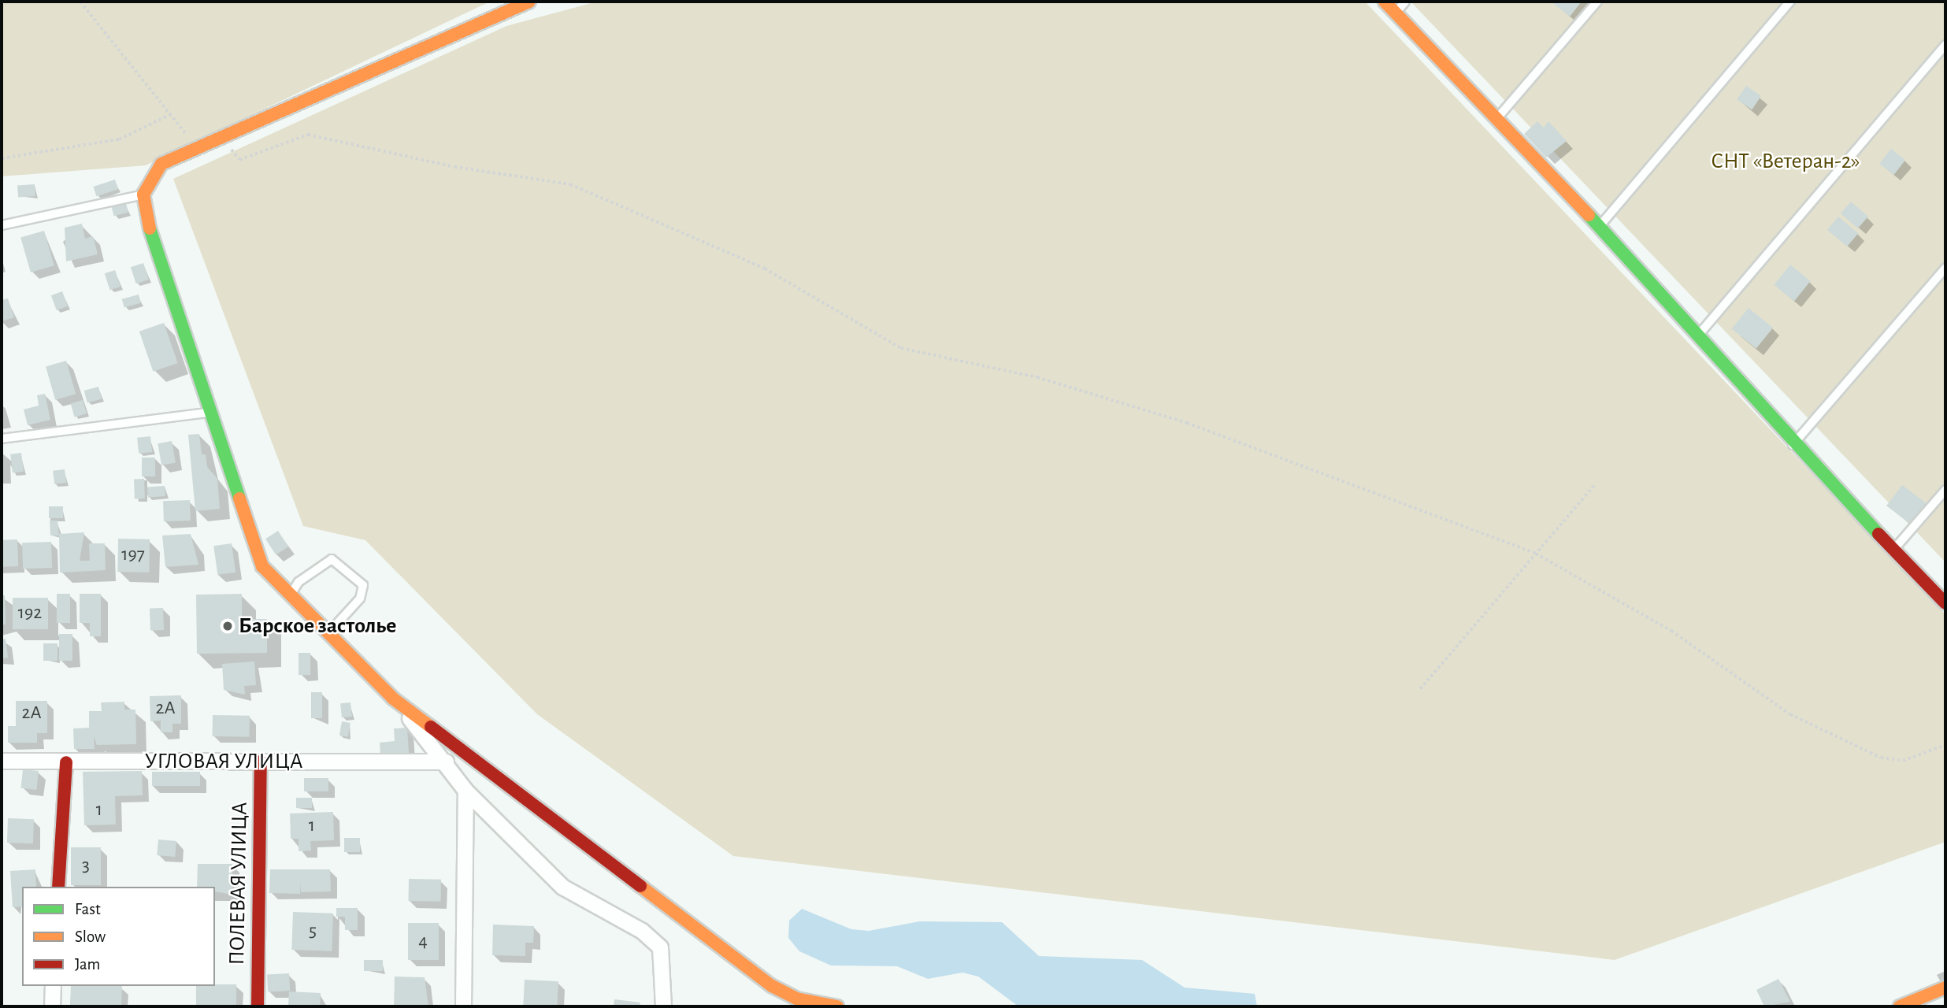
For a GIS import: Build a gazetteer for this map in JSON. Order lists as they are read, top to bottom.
{
  "streets": {
    "street": ["УГЛОВАЯ УЛИЦА", "ПОЛЕВАЯ УЛИЦА"]
  },
  "crossings": [
    ["УГЛОВАЯ УЛИЦА", "ПОЛЕВАЯ УЛИЦА"]
  ],
  "parks": ["СНТ «Ветеран-2»"],
  "places": ["Барское застолье"],
  "house_numbers": [
    "197",
    "192",
    "2А",
    "2А",
    "1",
    "1",
    "3",
    "5",
    "4"
  ],
  "legend": ["Fast", "Slow", "Jam"]
}
